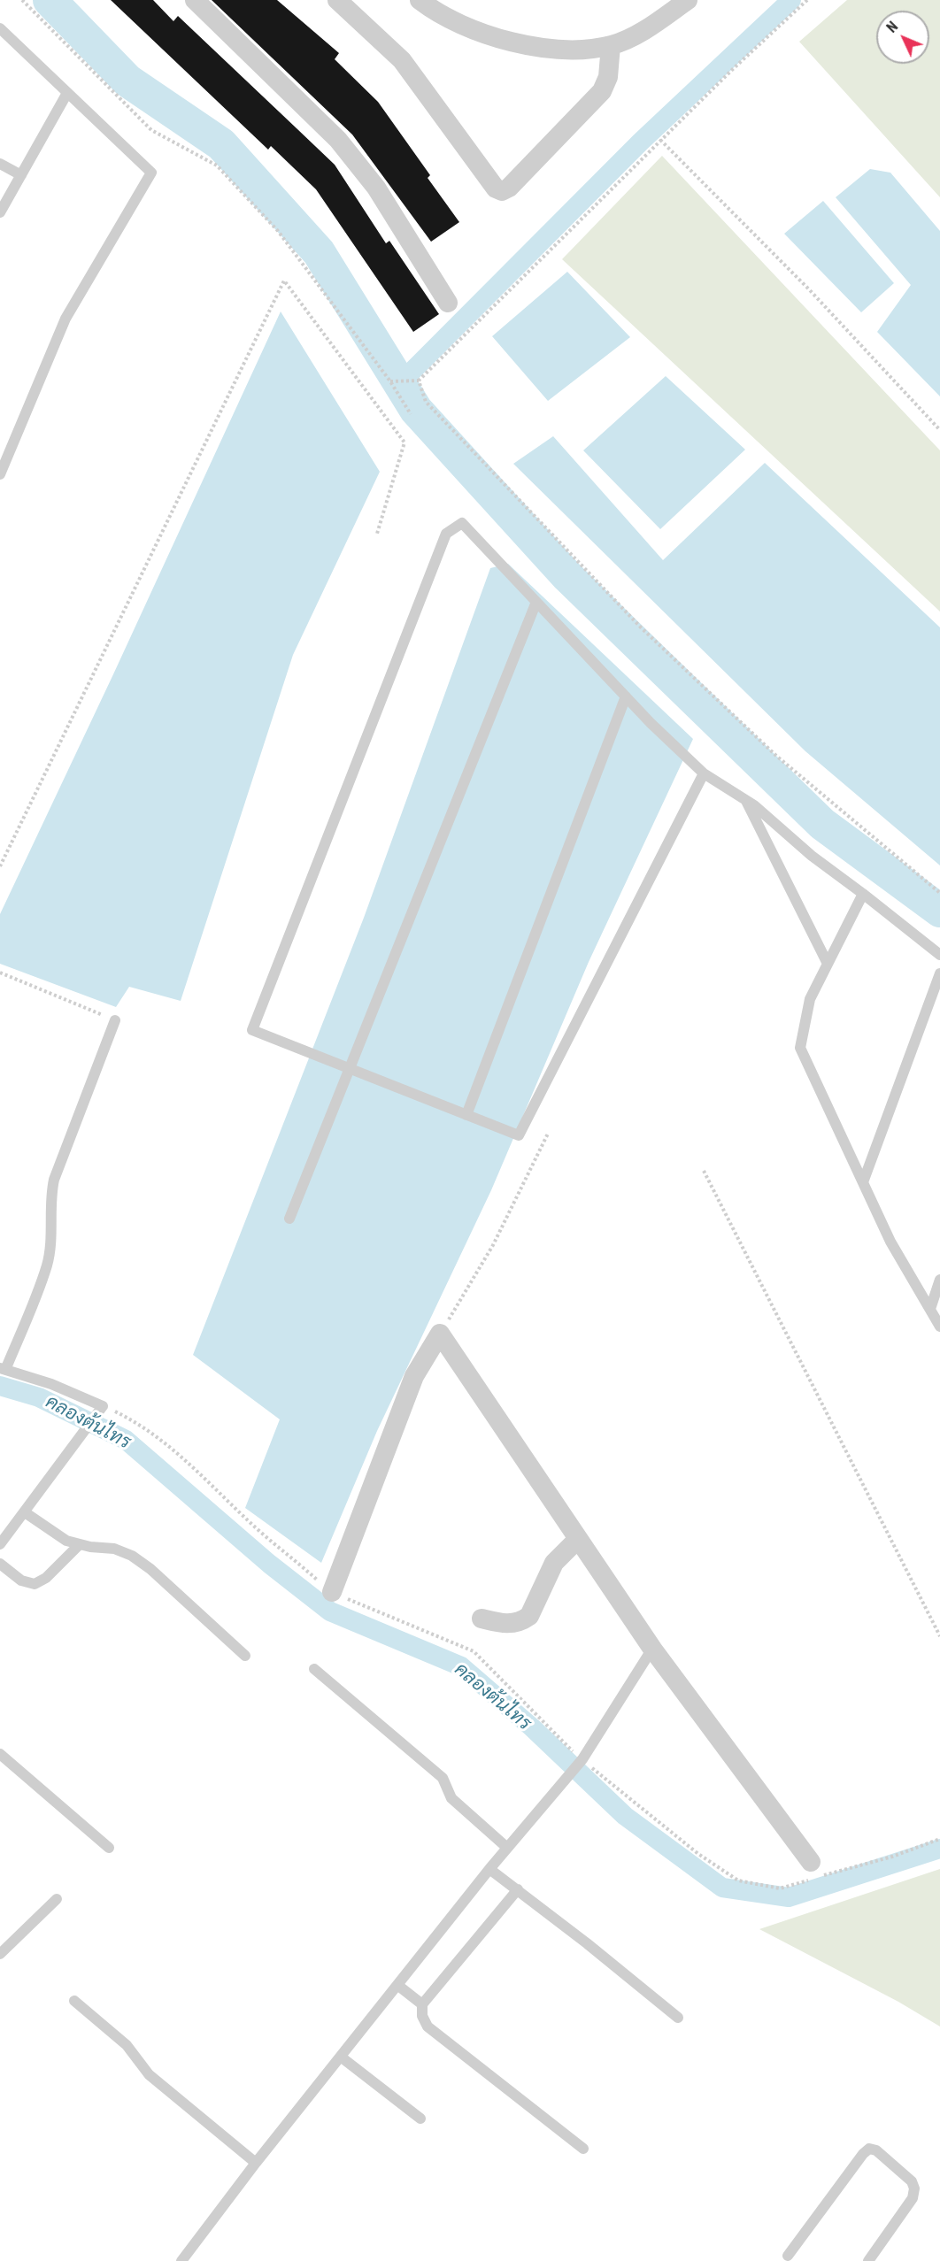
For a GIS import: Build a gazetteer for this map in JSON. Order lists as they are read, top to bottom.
{
  "water": ["คลองต้นไทร"],
  "north": "top left"
}
